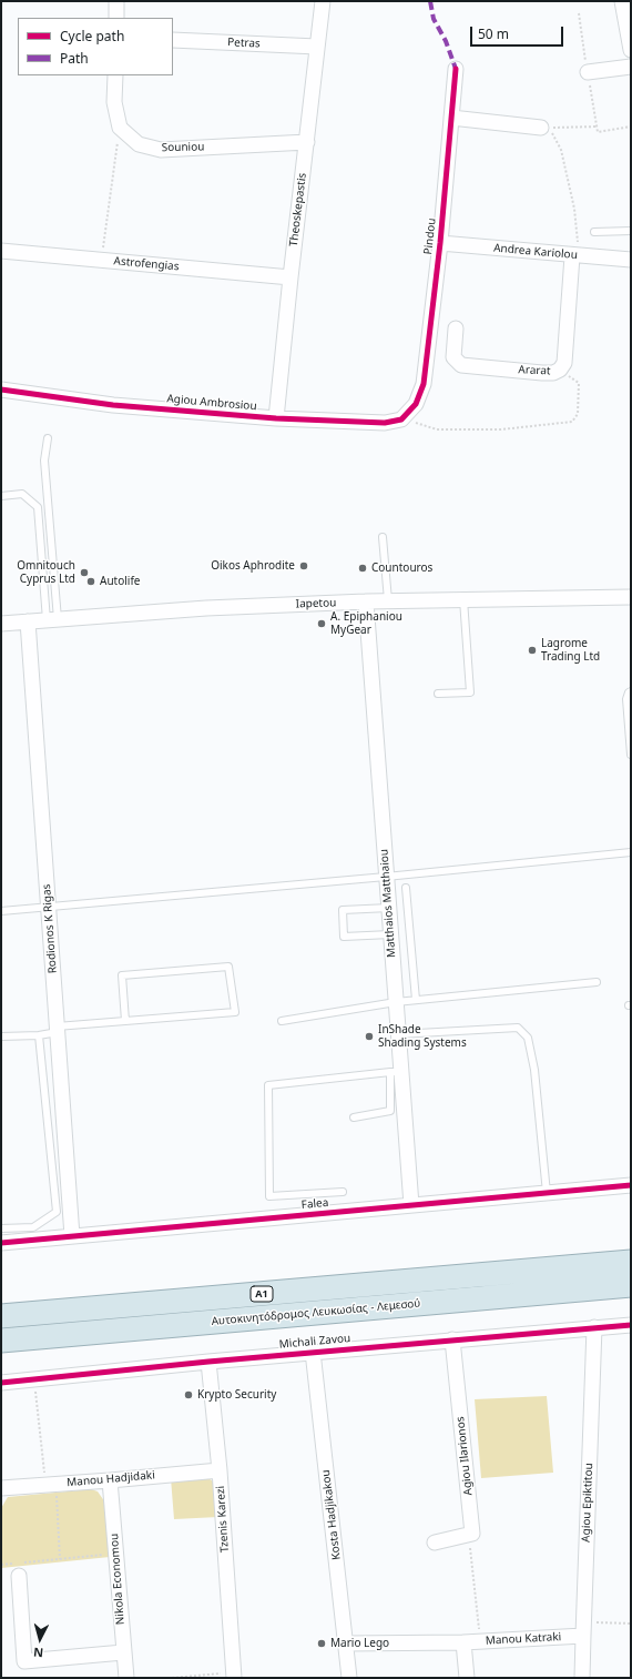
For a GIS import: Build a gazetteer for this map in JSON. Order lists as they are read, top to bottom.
{
  "streets": {
    "highway": ["A1", "Αυτοκινητόδρομος Λευκωσίας - Λεμεσού"],
    "street": [
      "Petras",
      "Souniou",
      "Theoskepastis",
      "Pindou",
      "Andrea Kariolou",
      "Astrofengias",
      "Ararat",
      "Agiou Ambrosiou",
      "Iapetou",
      "Matthaios Matthaiou",
      "Rodionos K Rigas",
      "Falea",
      "Michali Zavou",
      "Agiou Ilarionos",
      "Manou Hadjidaki",
      "Agiou Epiktitou",
      "Kosta Hadjikakou",
      "Tzenis Karezi",
      "Nikola Economou",
      "Manou Katraki"
    ]
  },
  "crossings": [
    ["Petras", "Theoskepastis"],
    ["Souniou", "Theoskepastis"],
    ["Theoskepastis", "Astrofengias"],
    ["Theoskepastis", "Agiou Ambrosiou"],
    ["Pindou", "Andrea Kariolou"],
    ["Pindou", "Agiou Ambrosiou"],
    ["Andrea Kariolou", "Ararat"],
    ["Iapetou", "Matthaios Matthaiou"],
    ["Iapetou", "Rodionos K Rigas"],
    ["Matthaios Matthaiou", "Falea"],
    ["Rodionos K Rigas", "Falea"],
    ["Michali Zavou", "Agiou Ilarionos"],
    ["Michali Zavou", "Agiou Epiktitou"],
    ["Michali Zavou", "Kosta Hadjikakou"],
    ["Michali Zavou", "Tzenis Karezi"],
    ["Manou Hadjidaki", "Tzenis Karezi"],
    ["Manou Hadjidaki", "Nikola Economou"],
    ["Agiou Epiktitou", "Manou Katraki"],
    ["Kosta Hadjikakou", "Manou Katraki"]
  ],
  "places": [
    "Oikos Aphrodite",
    "Countouros",
    "Omnitouch Cyprus Ltd",
    "Autolife",
    "A. Epiphaniou MyGear",
    "Lagrome Trading Ltd",
    "InShade Shading Systems",
    "Krypto Security",
    "Mario Lego"
  ],
  "legend": ["Cycle path", "Path"],
  "scale_bar": "50 m",
  "north": "bottom"
}
